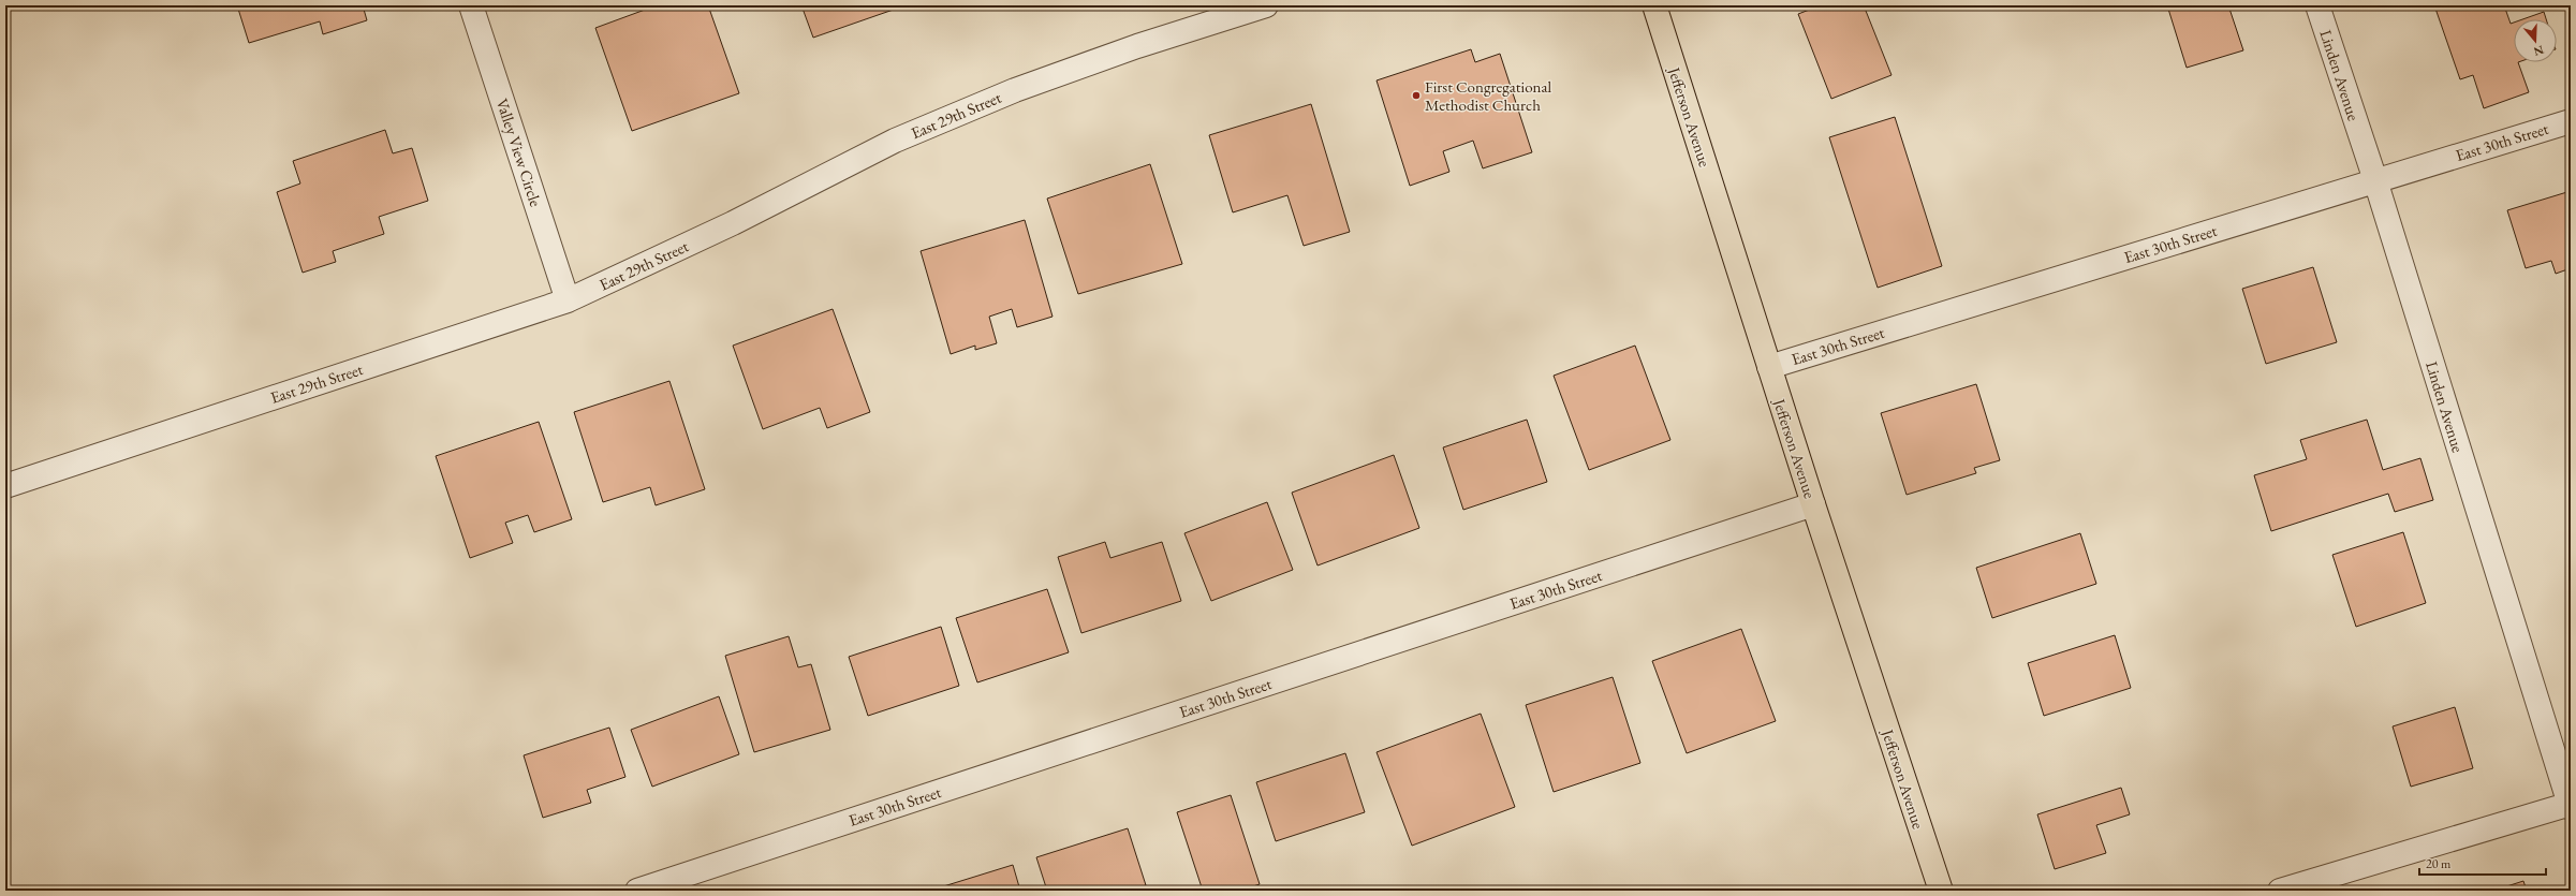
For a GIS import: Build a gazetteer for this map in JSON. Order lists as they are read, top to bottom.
{
  "streets": {
    "main road": ["Jefferson Avenue"],
    "street": [
      "Linden Avenue",
      "East 29th Street",
      "East 30th Street",
      "Valley View Circle"
    ]
  },
  "crossings": [
    ["Linden Avenue", "East 30th Street"],
    ["East 29th Street", "Valley View Circle"],
    ["Jefferson Avenue", "East 30th Street"]
  ],
  "places": ["First Congregational Methodist Church"],
  "scale_bar": "20 m",
  "north": "bottom"
}
